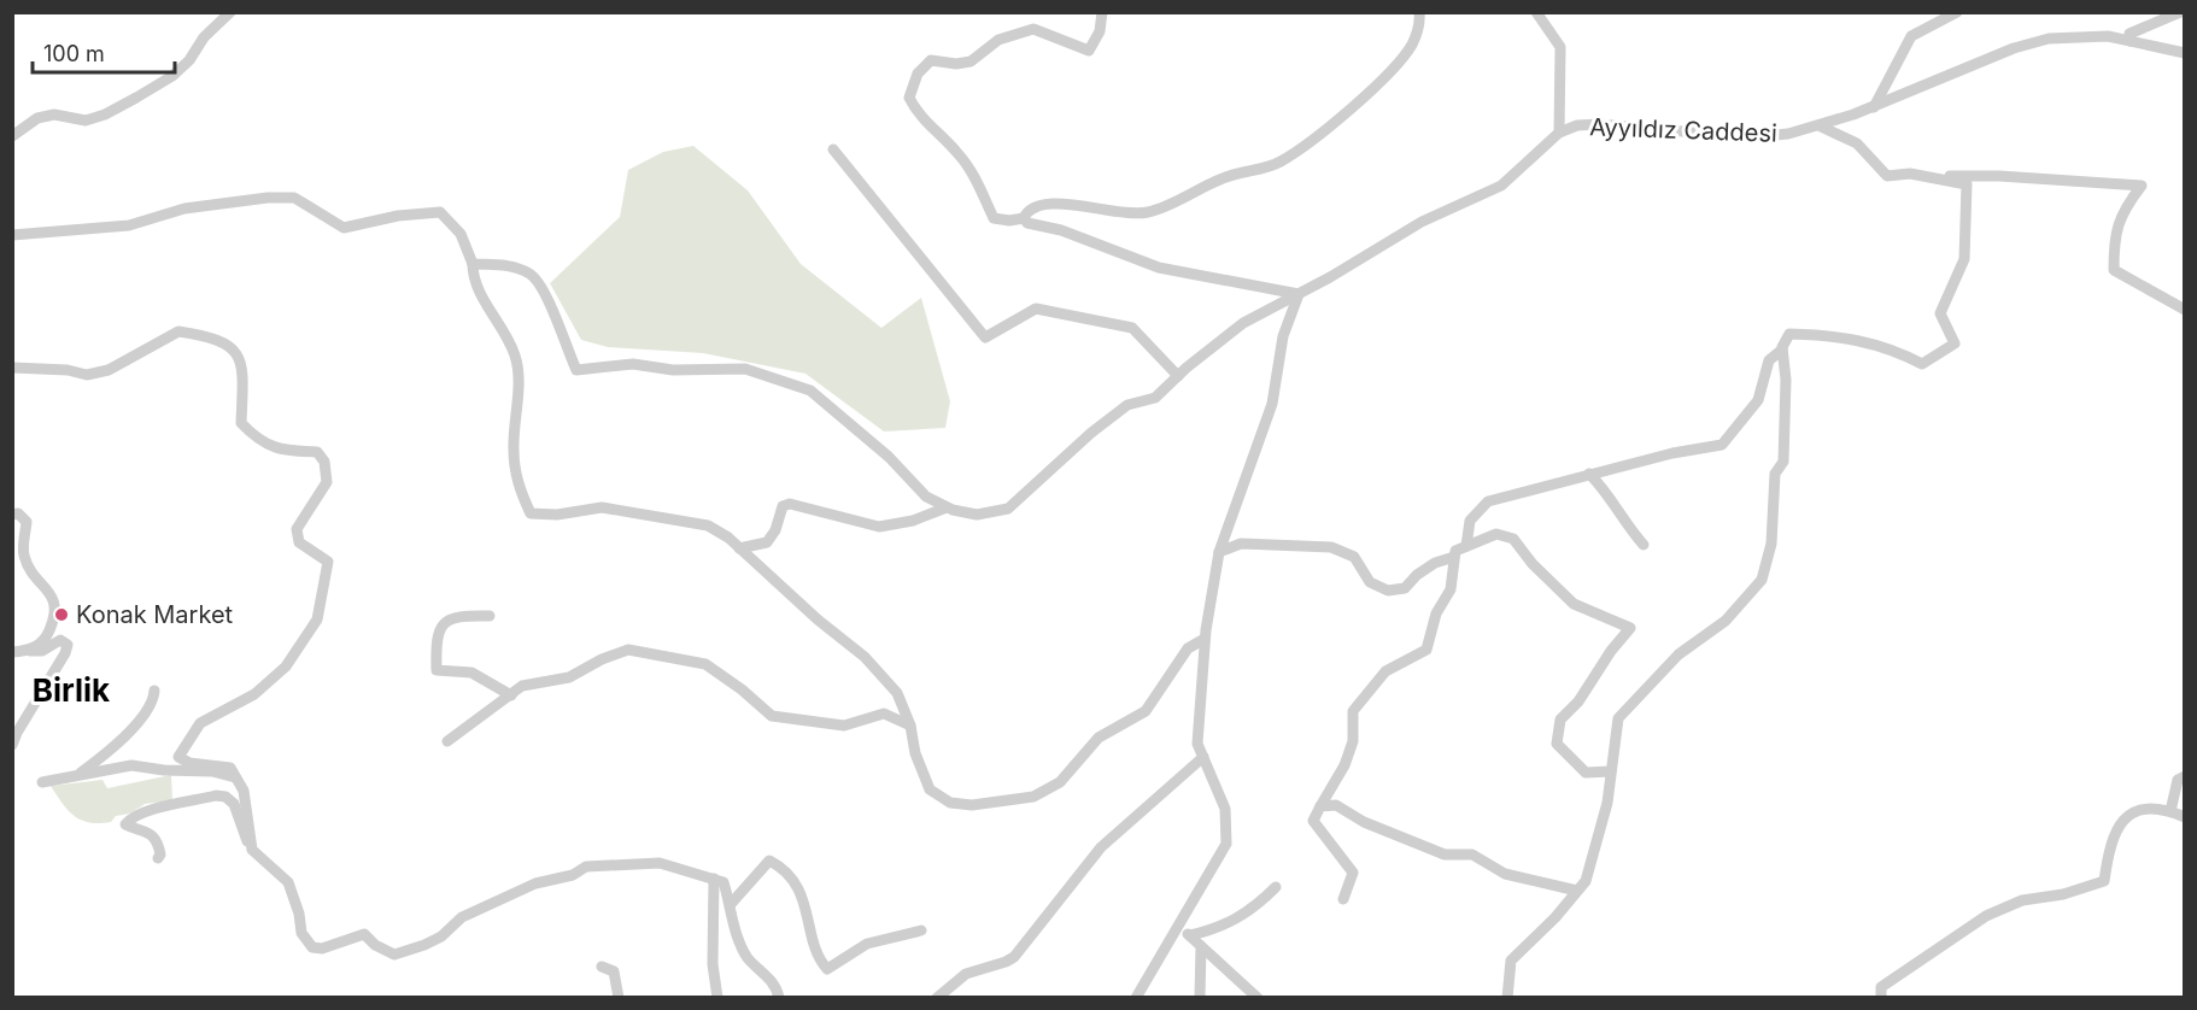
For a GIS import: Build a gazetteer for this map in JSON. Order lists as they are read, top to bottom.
{
  "streets": {
    "street": ["Ayyıldız Caddesi"]
  },
  "districts": ["Birlik"],
  "places": ["Konak Market"],
  "scale_bar": "100 m"
}
